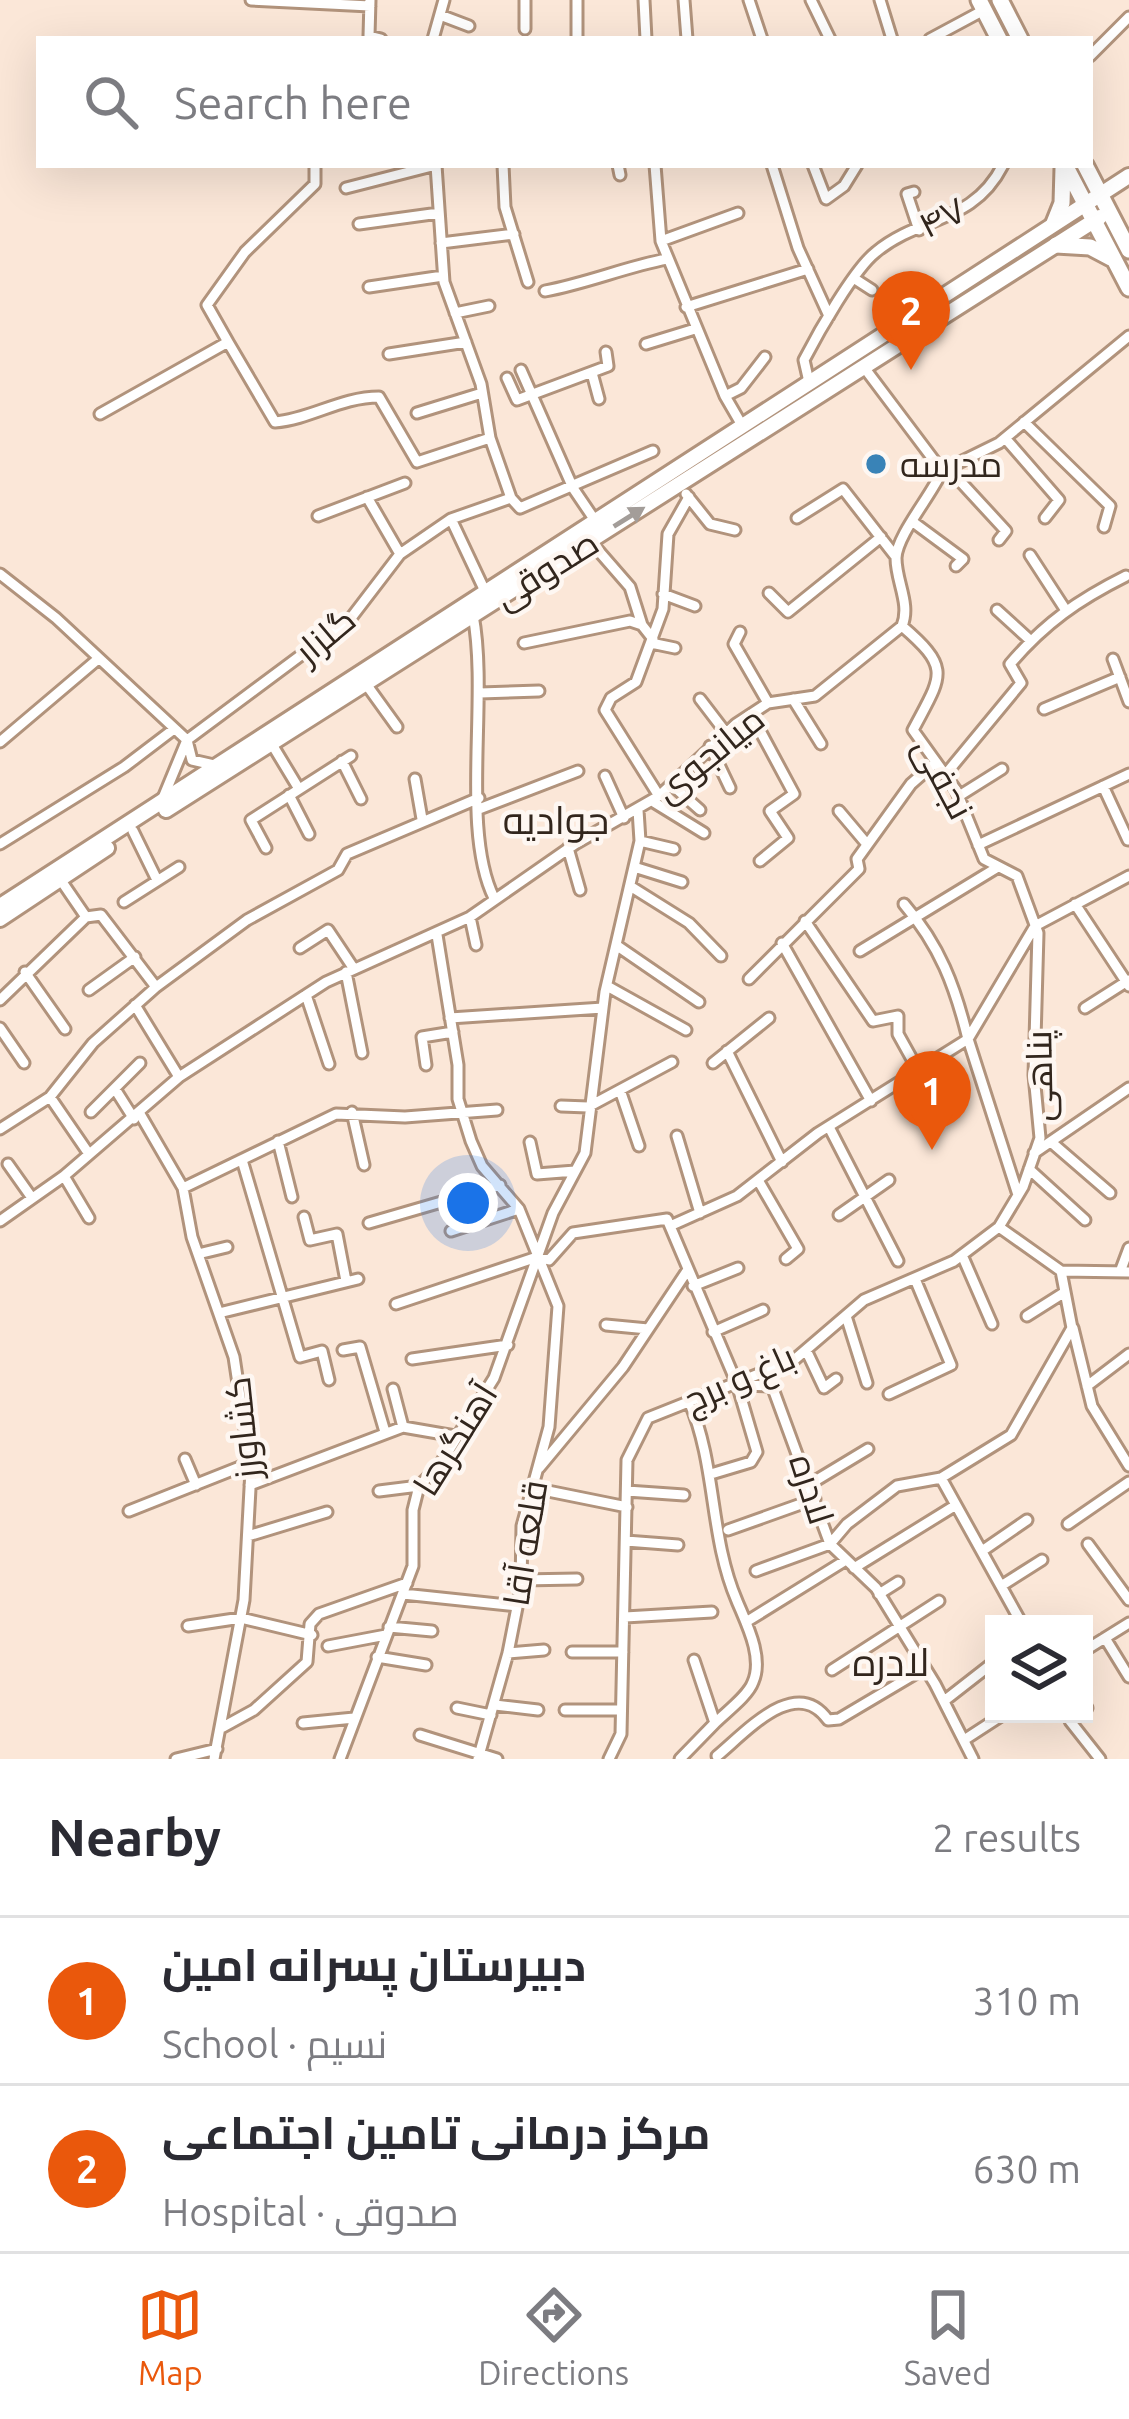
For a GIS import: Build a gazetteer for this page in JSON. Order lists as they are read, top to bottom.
{
  "streets": {
    "main road": ["صدوقی"],
    "street": [
      "۴۷",
      "گلزار",
      "میانجوی",
      "نجفی",
      "پناهی",
      "باغ و برج",
      "کشاورز",
      "آهنگرها",
      "لادره",
      "قلعه آقا"
    ]
  },
  "crossings": [
    ["۴۷", "صدوقی"],
    ["میانجوی", "نجفی"],
    ["میانجوی", "کشاورز"],
    ["میانجوی", "آهنگرها"],
    ["میانجوی", "قلعه آقا"],
    ["نجفی", "پناهی"],
    ["پناهی", "باغ و برج"],
    ["باغ و برج", "لادره"],
    ["آهنگرها", "قلعه آقا"]
  ],
  "districts": ["جوادیه", "لادره"],
  "places": ["مدرسه"],
  "page": {
    "search": "Search here",
    "pins": ["2", "1"],
    "heading": ["Nearby", "2 results"],
    "list": [
      {
        "mark": "1",
        "name": "دبیرستان پسرانه امین",
        "note": "School · نسیم",
        "value": "310 m"
      },
      {
        "mark": "2",
        "name": "مرکز درمانی تامین اجتماعی",
        "note": "Hospital · صدوقی",
        "value": "630 m"
      }
    ],
    "nav": ["Map", "Directions", "Saved"]
  }
}
